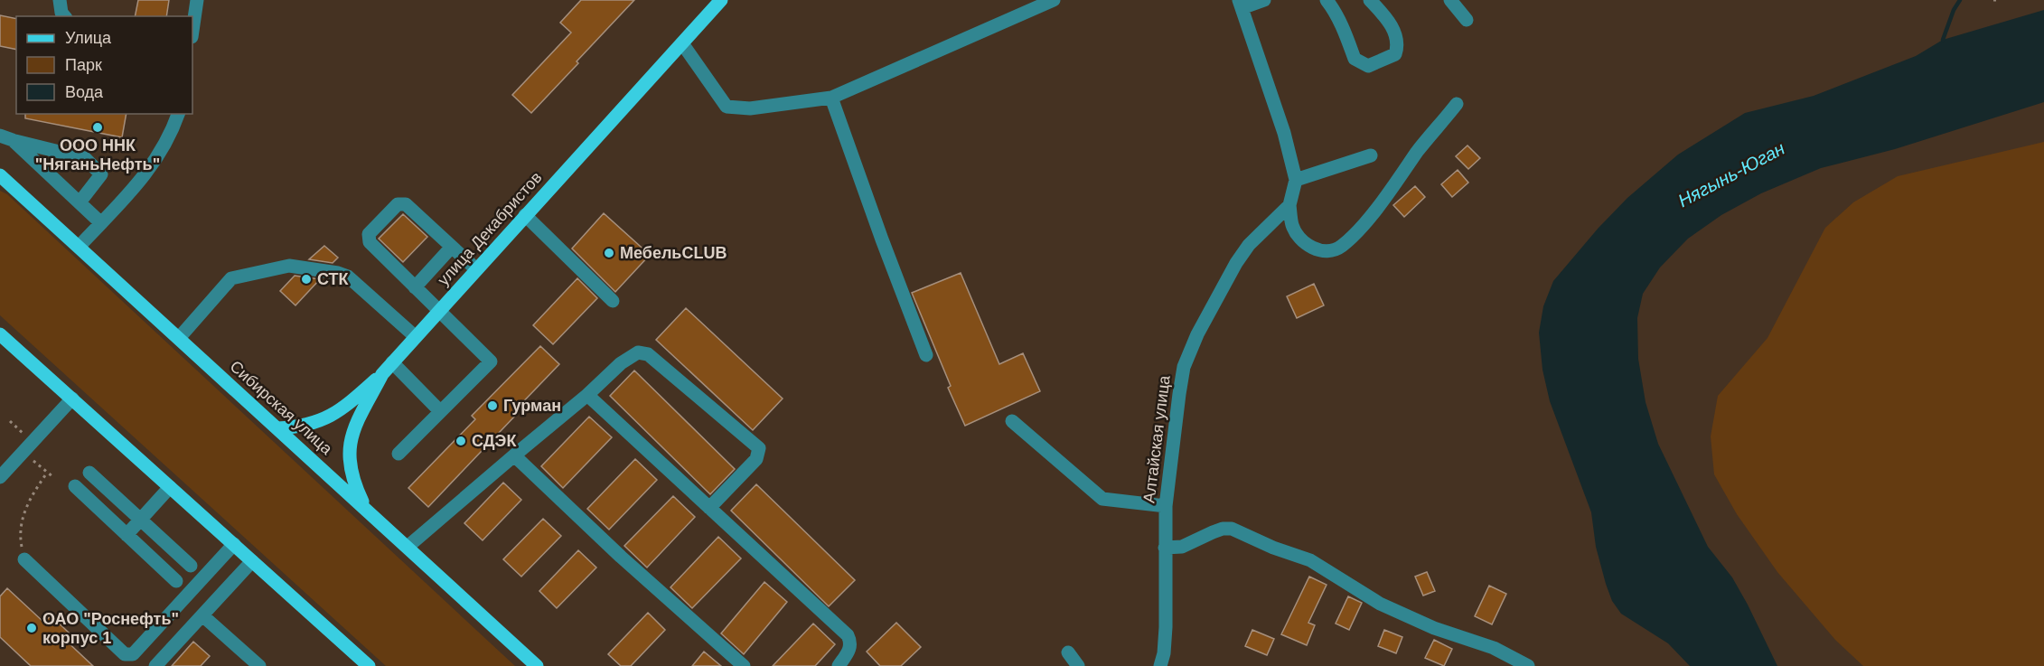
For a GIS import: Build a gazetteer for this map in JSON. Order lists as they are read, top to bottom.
{
  "streets": {
    "main road": ["улица Декабристов", "Сибирская улица"],
    "street": ["Алтайская улица"]
  },
  "crossings": [
    ["улица Декабристов", "Сибирская улица"]
  ],
  "water": ["Нягынь-Юган"],
  "places": [
    "ООО ННК \"НяганьНефть\"",
    "МебельCLUB",
    "СТК",
    "Гурман",
    "СДЭК",
    "ОАО \"Роснефть\" корпус 1"
  ],
  "legend": ["Улица", "Парк", "Вода"]
}
